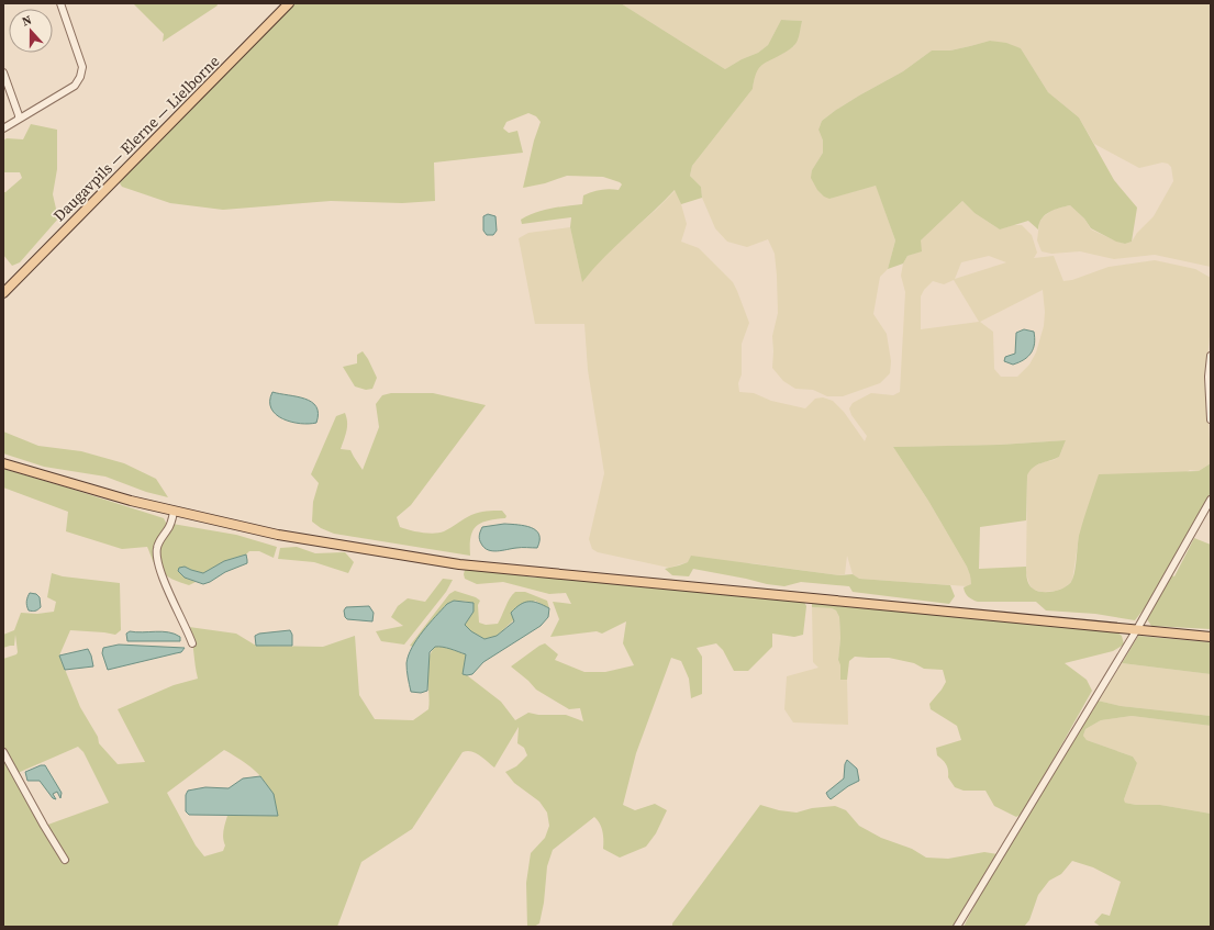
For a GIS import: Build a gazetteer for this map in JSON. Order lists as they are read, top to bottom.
{
  "streets": {
    "main road": ["Daugavpils — Elerne — Lielborne"]
  },
  "north": "top"
}
